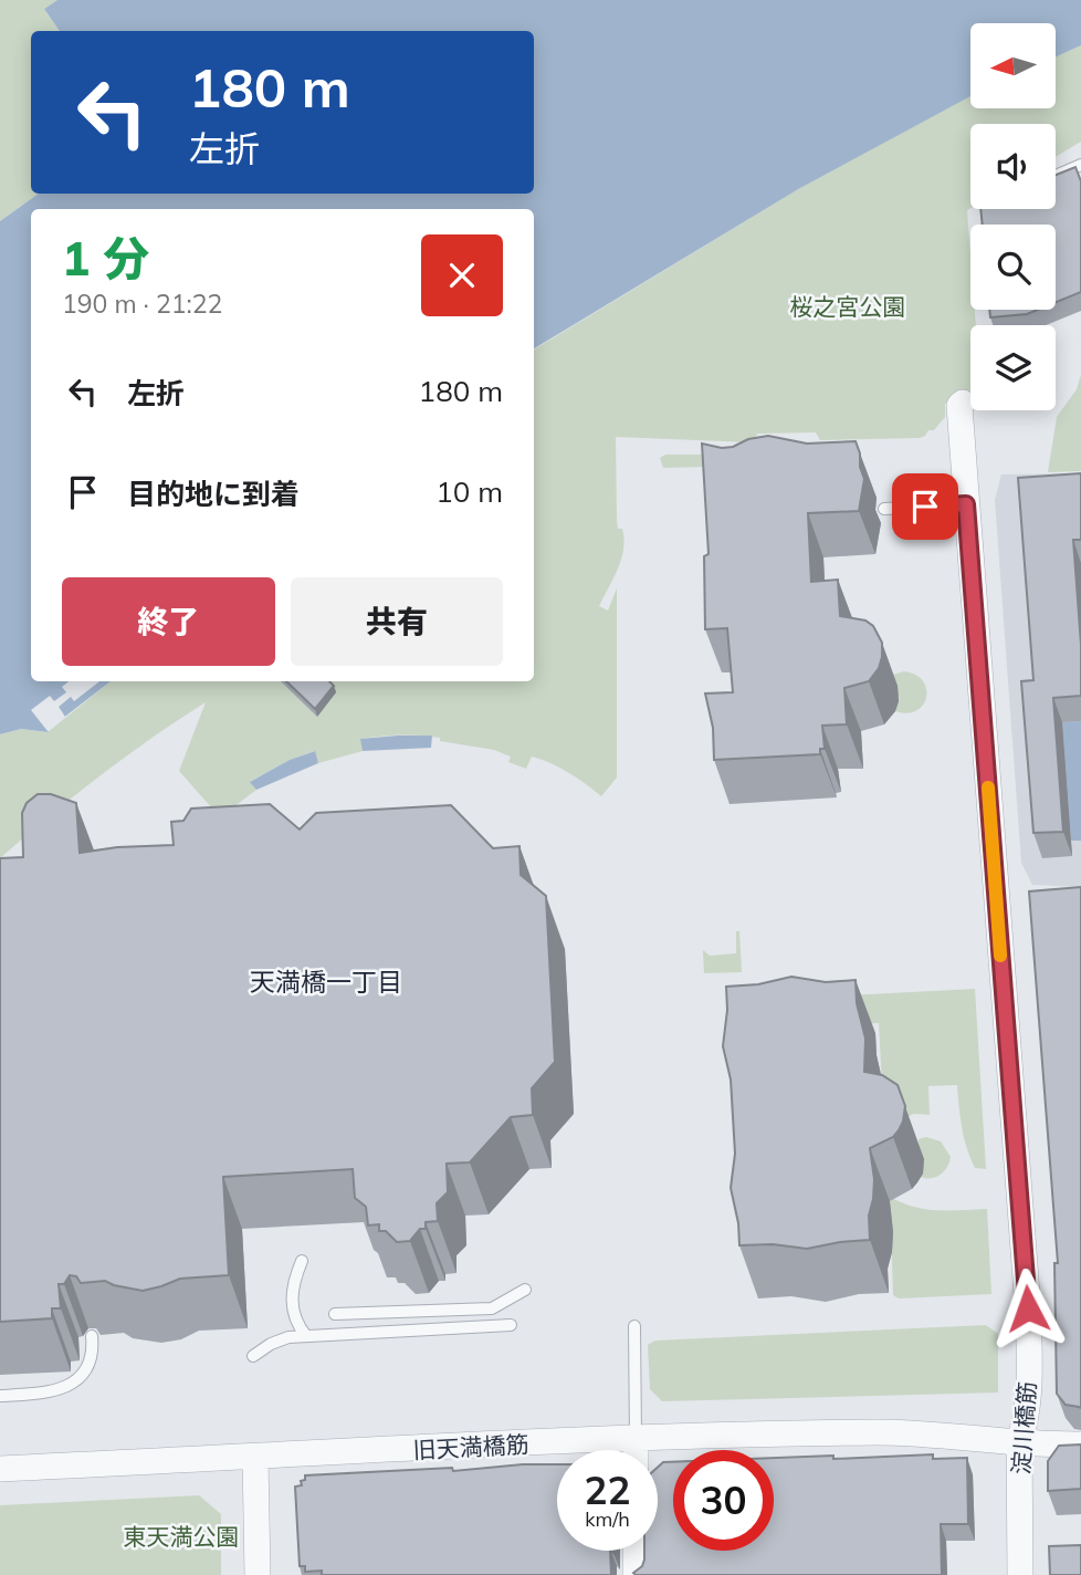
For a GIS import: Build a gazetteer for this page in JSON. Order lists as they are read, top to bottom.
{
  "streets": {
    "street": ["淀川橋筋", "旧天満橋筋"]
  },
  "crossings": [
    ["淀川橋筋", "旧天満橋筋"]
  ],
  "districts": ["天満橋一丁目"],
  "parks": ["桜之宮公園", "東天満公園"],
  "north": "left",
  "page": {
    "turn": ["180 m", "左折"],
    "heading": ["1 分", "190 m · 21:22"],
    "list": [
      {
        "name": "左折",
        "value": "180 m"
      },
      {
        "name": "目的地に到着",
        "value": "10 m"
      }
    ],
    "buttons": ["終了", "共有"],
    "speed": "22 km/h",
    "limit": "30"
  }
}
